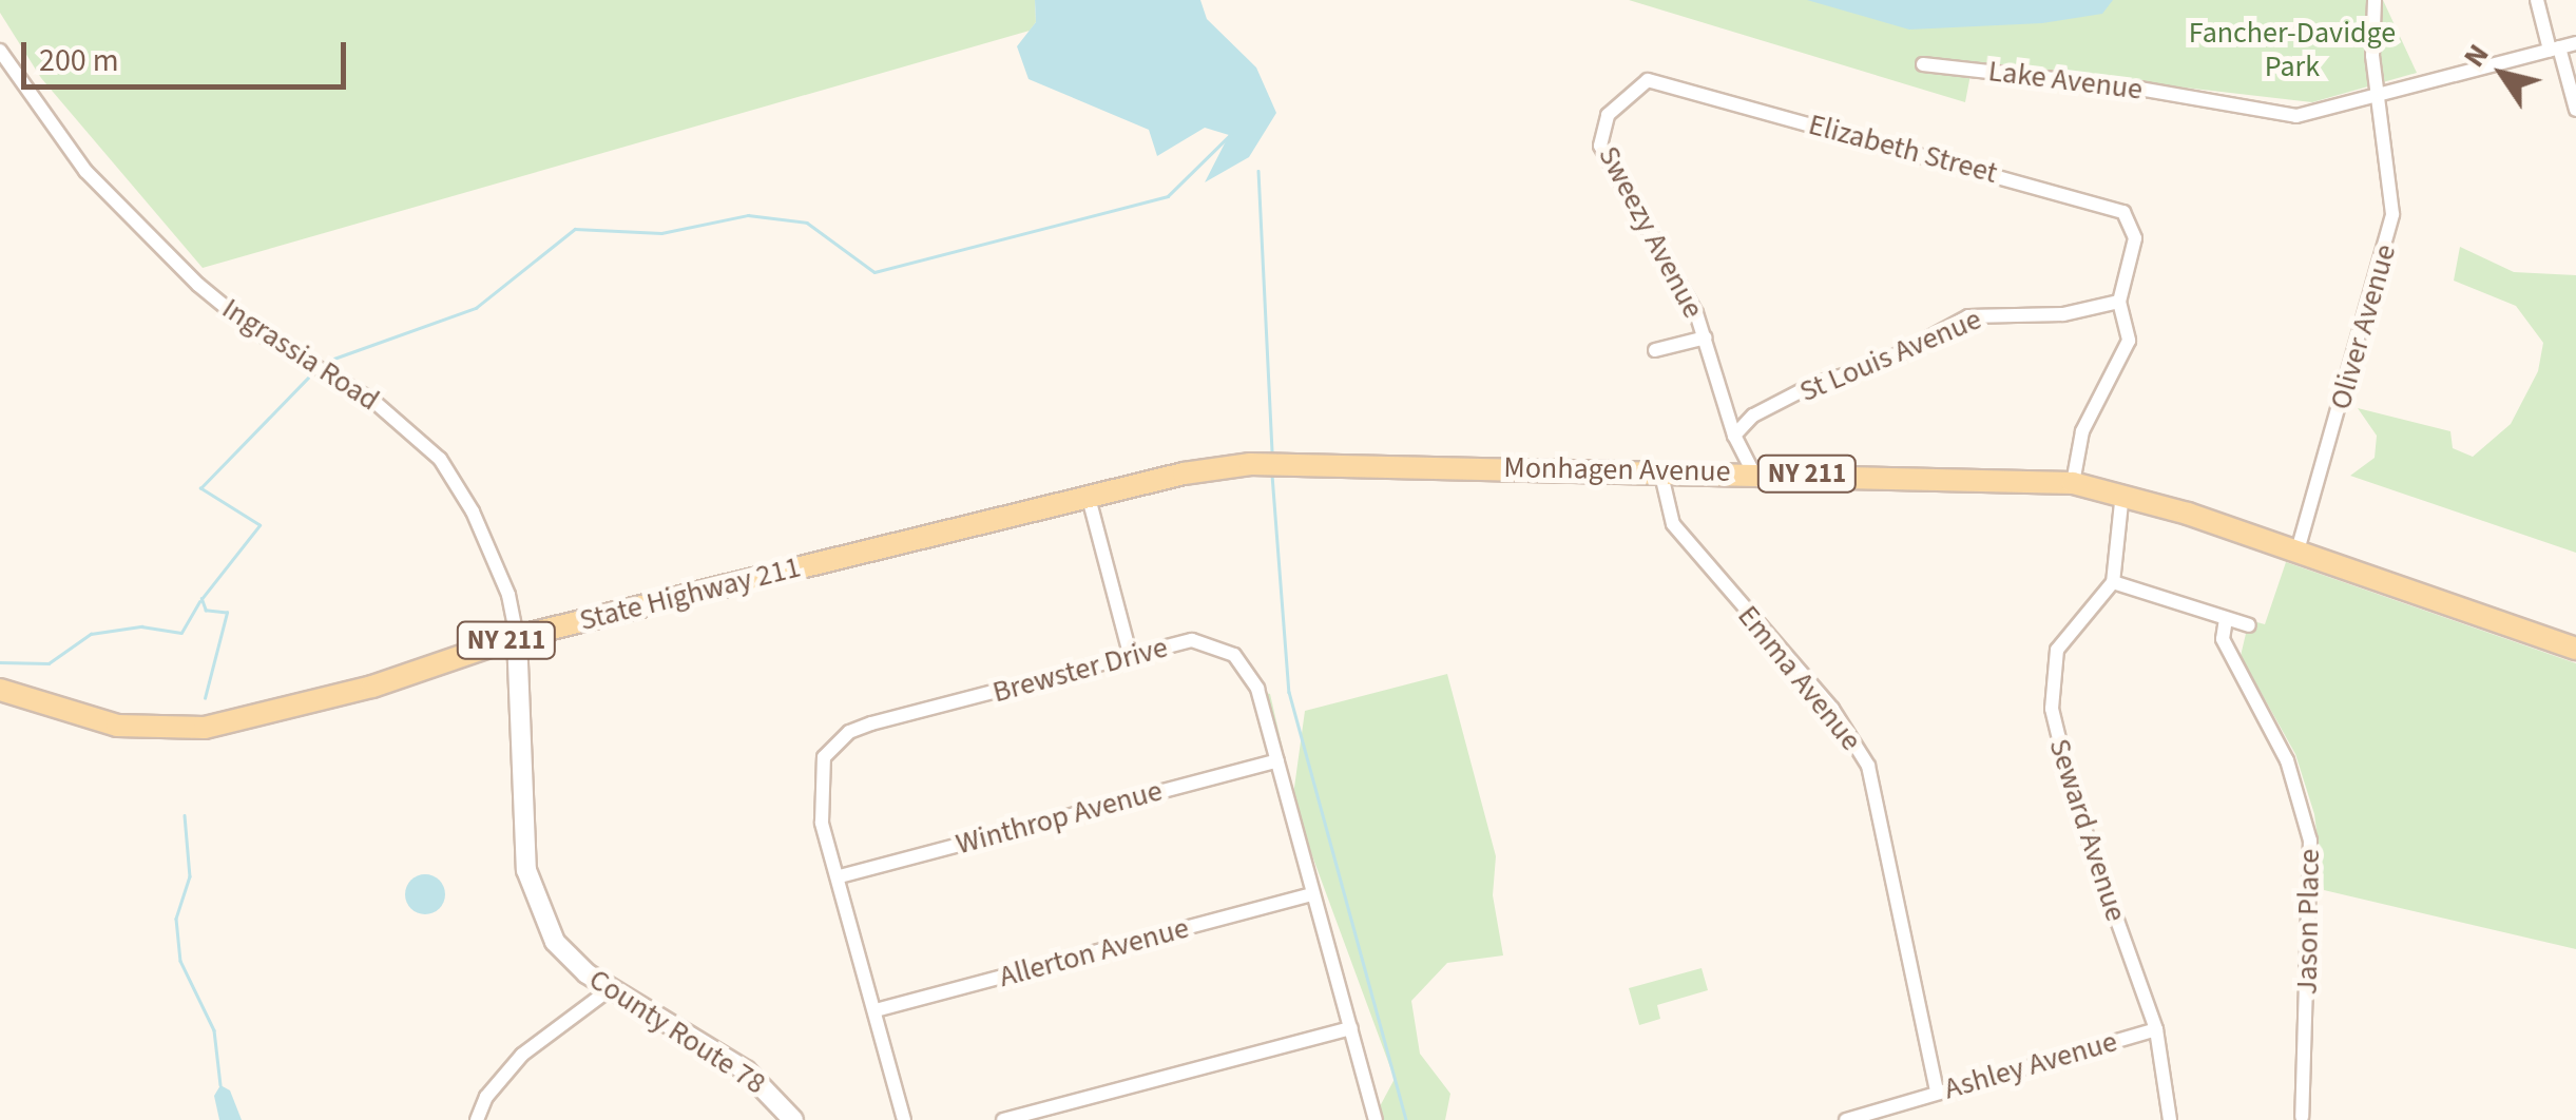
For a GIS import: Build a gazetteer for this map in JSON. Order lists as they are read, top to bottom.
{
  "streets": {
    "main road": ["Monhagen Avenue", "NY 211", "State Highway 211"],
    "street": [
      "Lake Avenue",
      "Elizabeth Street",
      "Sweezy Avenue",
      "Oliver Avenue",
      "Ingrassia Road",
      "St Louis Avenue",
      "Brewster Drive",
      "Emma Avenue",
      "Winthrop Avenue",
      "Seward Avenue",
      "Jason Place",
      "Allerton Avenue",
      "County Route 78",
      "Ashley Avenue"
    ]
  },
  "crossings": [
    ["Lake Avenue", "Oliver Avenue"],
    ["Elizabeth Street", "Sweezy Avenue"],
    ["Elizabeth Street", "St Louis Avenue"],
    ["Sweezy Avenue", "St Louis Avenue"],
    ["Sweezy Avenue", "Monhagen Avenue"],
    ["Oliver Avenue", "Monhagen Avenue"],
    ["Ingrassia Road", "State Highway 211"],
    ["Ingrassia Road", "County Route 78"],
    ["Monhagen Avenue", "State Highway 211"],
    ["Monhagen Avenue", "Emma Avenue"],
    ["State Highway 211", "County Route 78"],
    ["Brewster Drive", "Winthrop Avenue"],
    ["Brewster Drive", "Allerton Avenue"],
    ["Emma Avenue", "Ashley Avenue"],
    ["Seward Avenue", "Ashley Avenue"]
  ],
  "parks": ["Fancher-Davidge Park"],
  "scale_bar": "200 m",
  "north": "top left"
}
